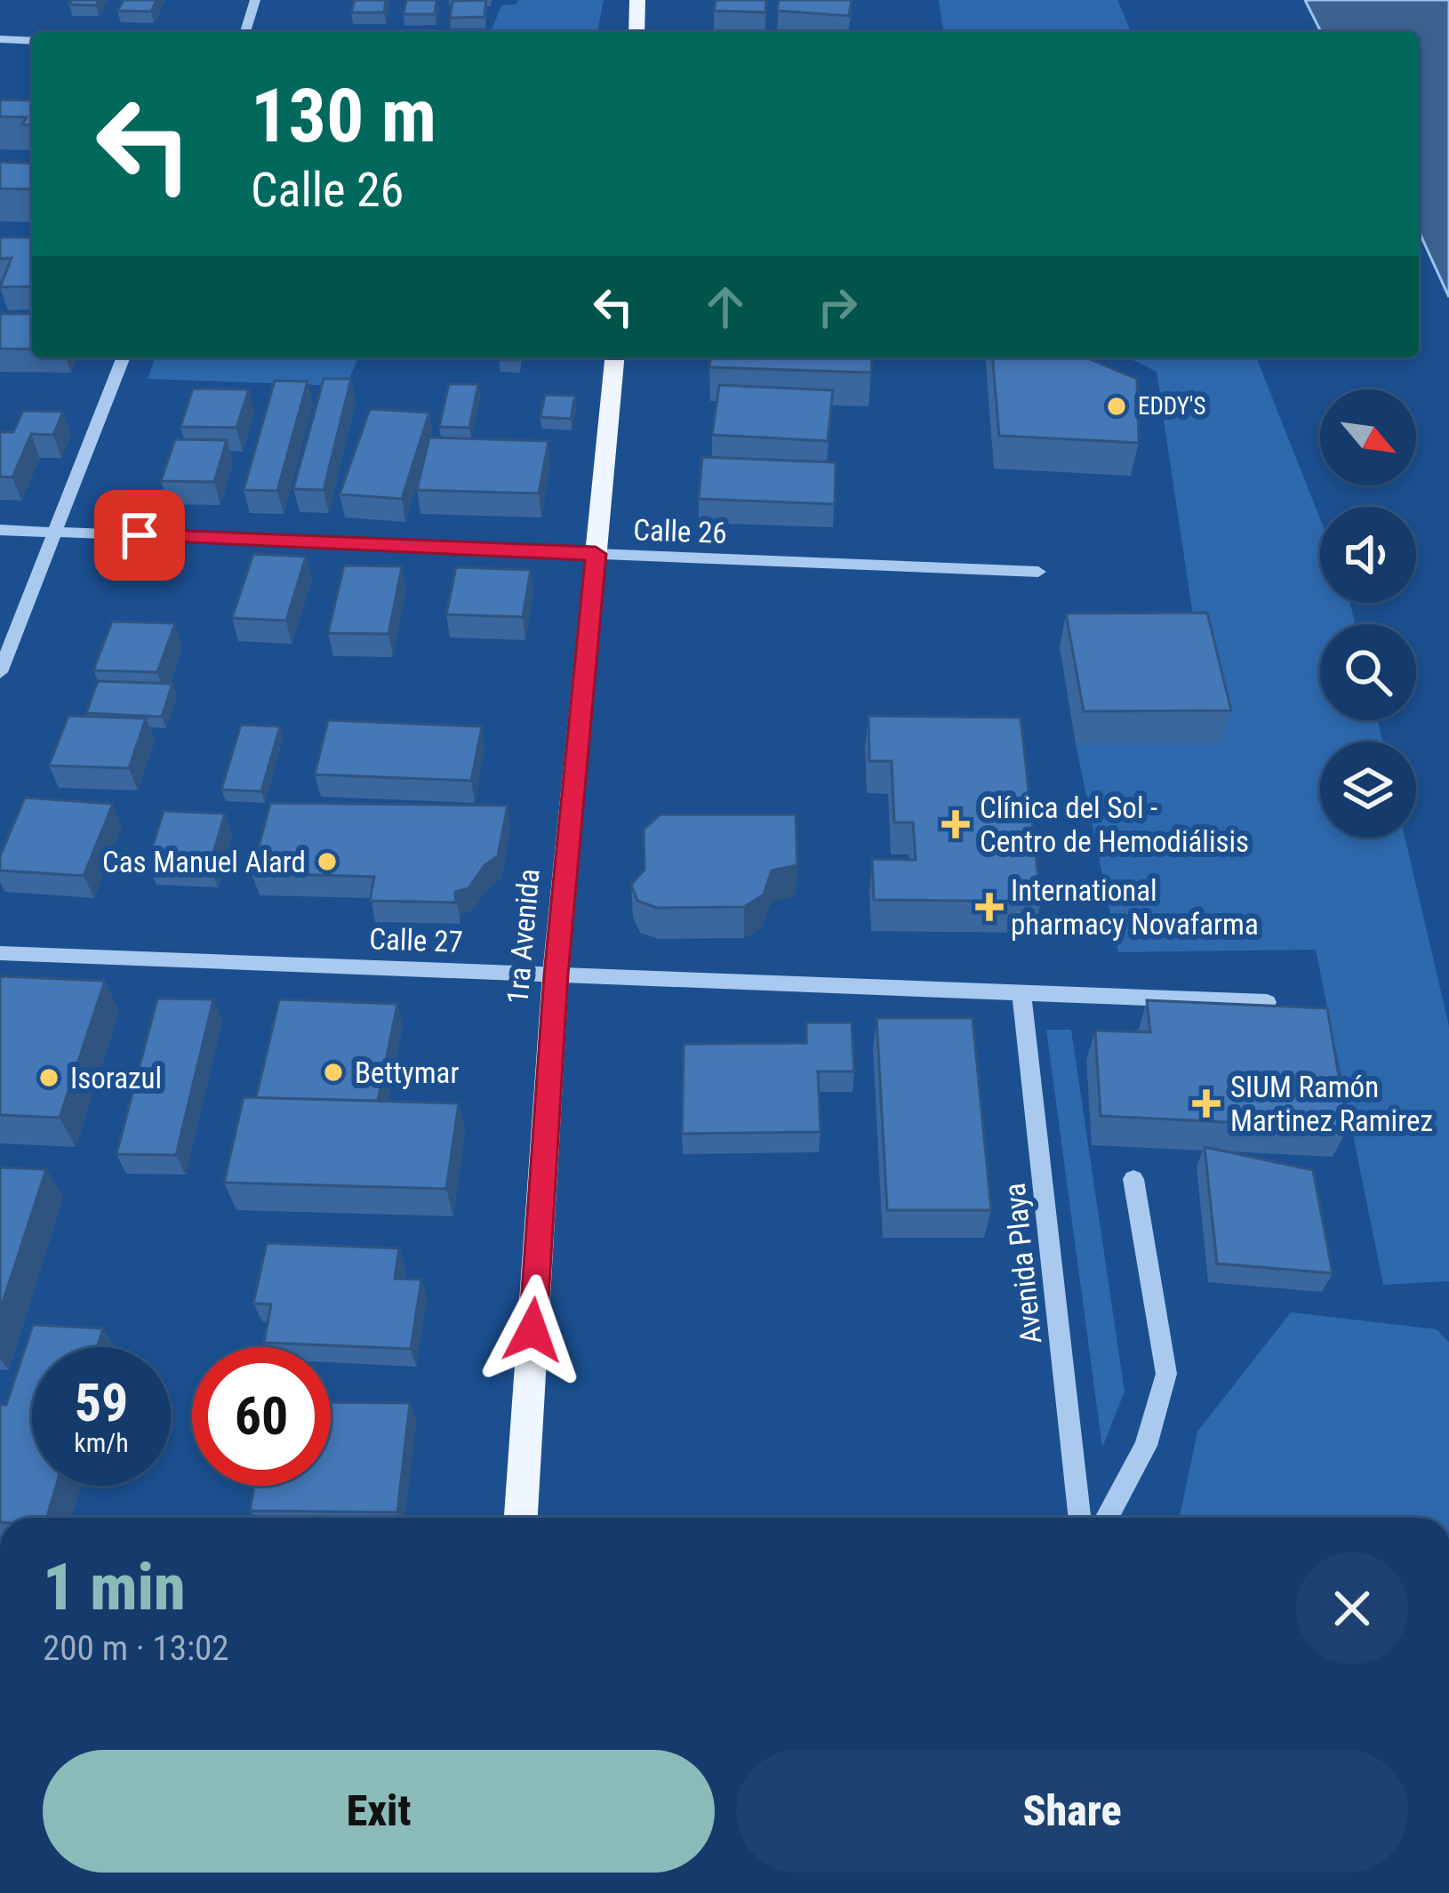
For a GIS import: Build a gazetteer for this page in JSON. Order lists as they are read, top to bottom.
{
  "streets": {
    "main road": ["1ra Avenida"],
    "street": ["Calle 26", "Calle 27", "Avenida Playa"]
  },
  "crossings": [
    ["Calle 26", "1ra Avenida"],
    ["1ra Avenida", "Calle 27"],
    ["Calle 27", "Avenida Playa"]
  ],
  "places": {
    "other": [
      "EDDY'S",
      "Cas Manuel Alard",
      "Bettymar",
      "Isorazul"
    ],
    "health": ["Clínica del Sol - Centro de Hemodiálisis", "International pharmacy Novafarma", "SIUM Ramón Martinez Ramirez"]
  },
  "north": "bottom right",
  "page": {
    "turn": ["130 m", "Calle 26"],
    "speed": "59 km/h",
    "limit": "60",
    "heading": ["1 min", "200 m · 13:02"],
    "buttons": ["Exit", "Share"]
  }
}
